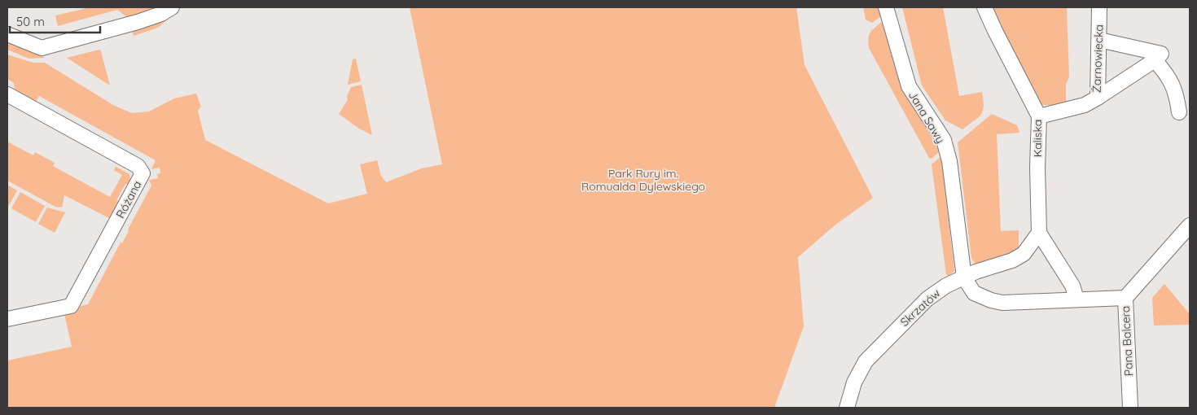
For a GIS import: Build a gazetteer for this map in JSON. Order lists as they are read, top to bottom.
{
  "streets": {
    "street": [
      "Żarnowiecka",
      "Jana Sawy",
      "Kaliska",
      "Różana",
      "Skrzatów",
      "Pana Balcera"
    ]
  },
  "crossings": [
    ["Żarnowiecka", "Kaliska"],
    ["Jana Sawy", "Skrzatów"]
  ],
  "parks": ["Park Rury im. Romualda Dylewskiego"],
  "scale_bar": "50 m"
}
